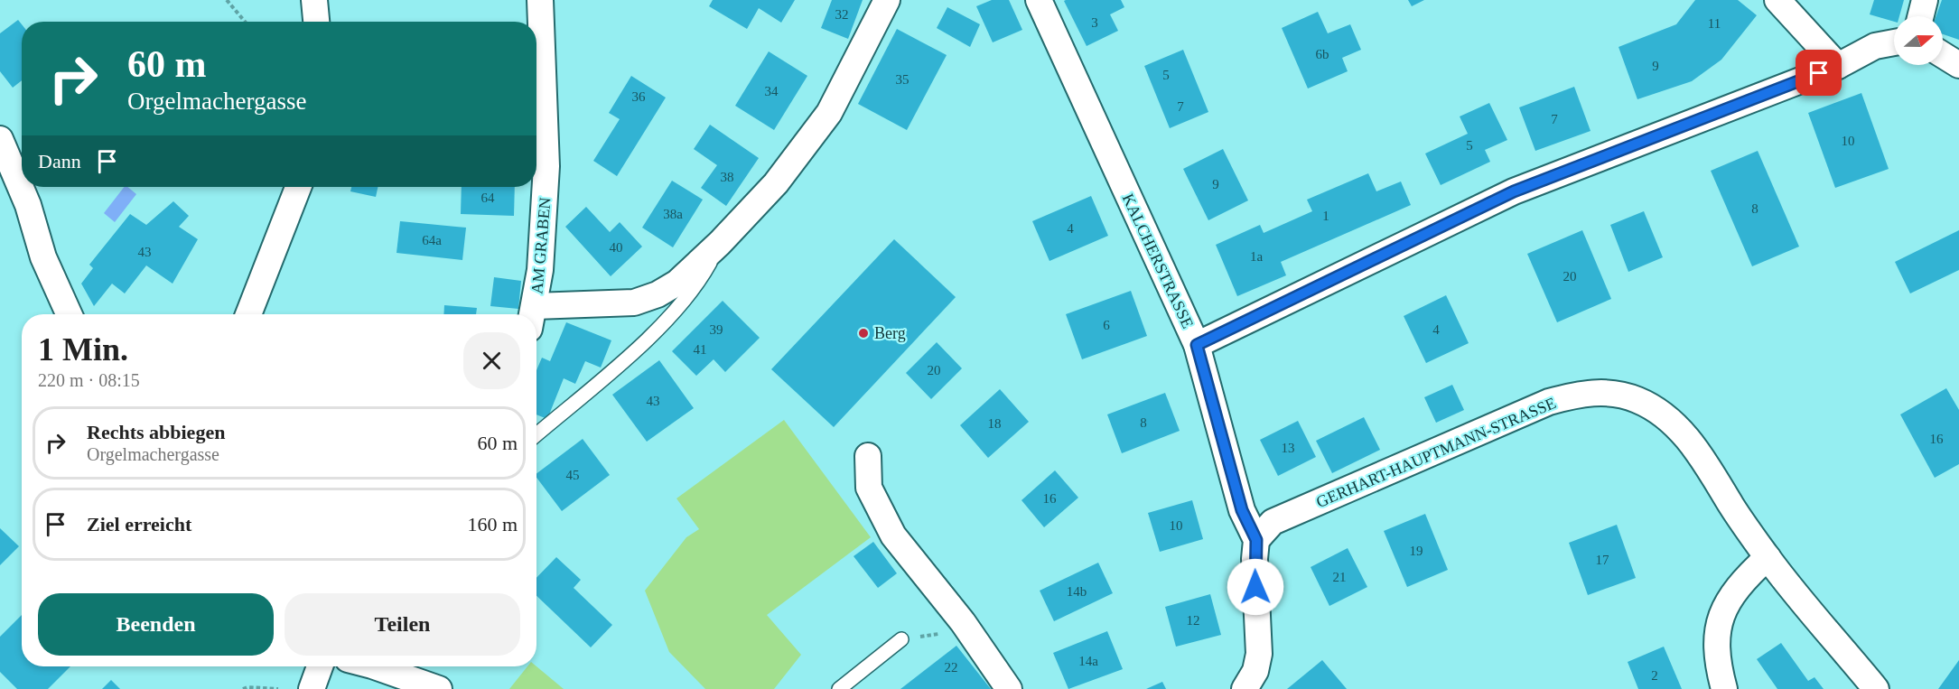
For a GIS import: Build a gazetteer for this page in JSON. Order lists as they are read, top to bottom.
{
  "streets": {
    "street": ["AM GRABEN", "KALCHERSTRASSE", "GERHART-HAUPTMANN-STRASSE"]
  },
  "crossings": [
    ["KALCHERSTRASSE", "GERHART-HAUPTMANN-STRASSE"]
  ],
  "places": ["Berg"],
  "house_numbers": [
    "32",
    "3",
    "11",
    "6b",
    "9",
    "5",
    "35",
    "34",
    "36",
    "7",
    "7",
    "10",
    "5",
    "38",
    "9",
    "64",
    "8",
    "38a",
    "1",
    "4",
    "64a",
    "40",
    "43",
    "1a",
    "20",
    "6",
    "39",
    "4",
    "41",
    "20",
    "43",
    "8",
    "18",
    "16",
    "13",
    "45",
    "16",
    "10",
    "19",
    "17",
    "21",
    "14b",
    "12",
    "14a",
    "22",
    "2"
  ],
  "north": "right",
  "page": {
    "turn": ["60 m", "Orgelmachergasse"],
    "then": "Dann",
    "heading": ["1 Min.", "220 m · 08:15"],
    "list": [
      {
        "name": "Rechts abbiegen",
        "note": "Orgelmachergasse",
        "value": "60 m"
      },
      {
        "name": "Ziel erreicht",
        "value": "160 m"
      }
    ],
    "buttons": ["Beenden", "Teilen"]
  }
}
